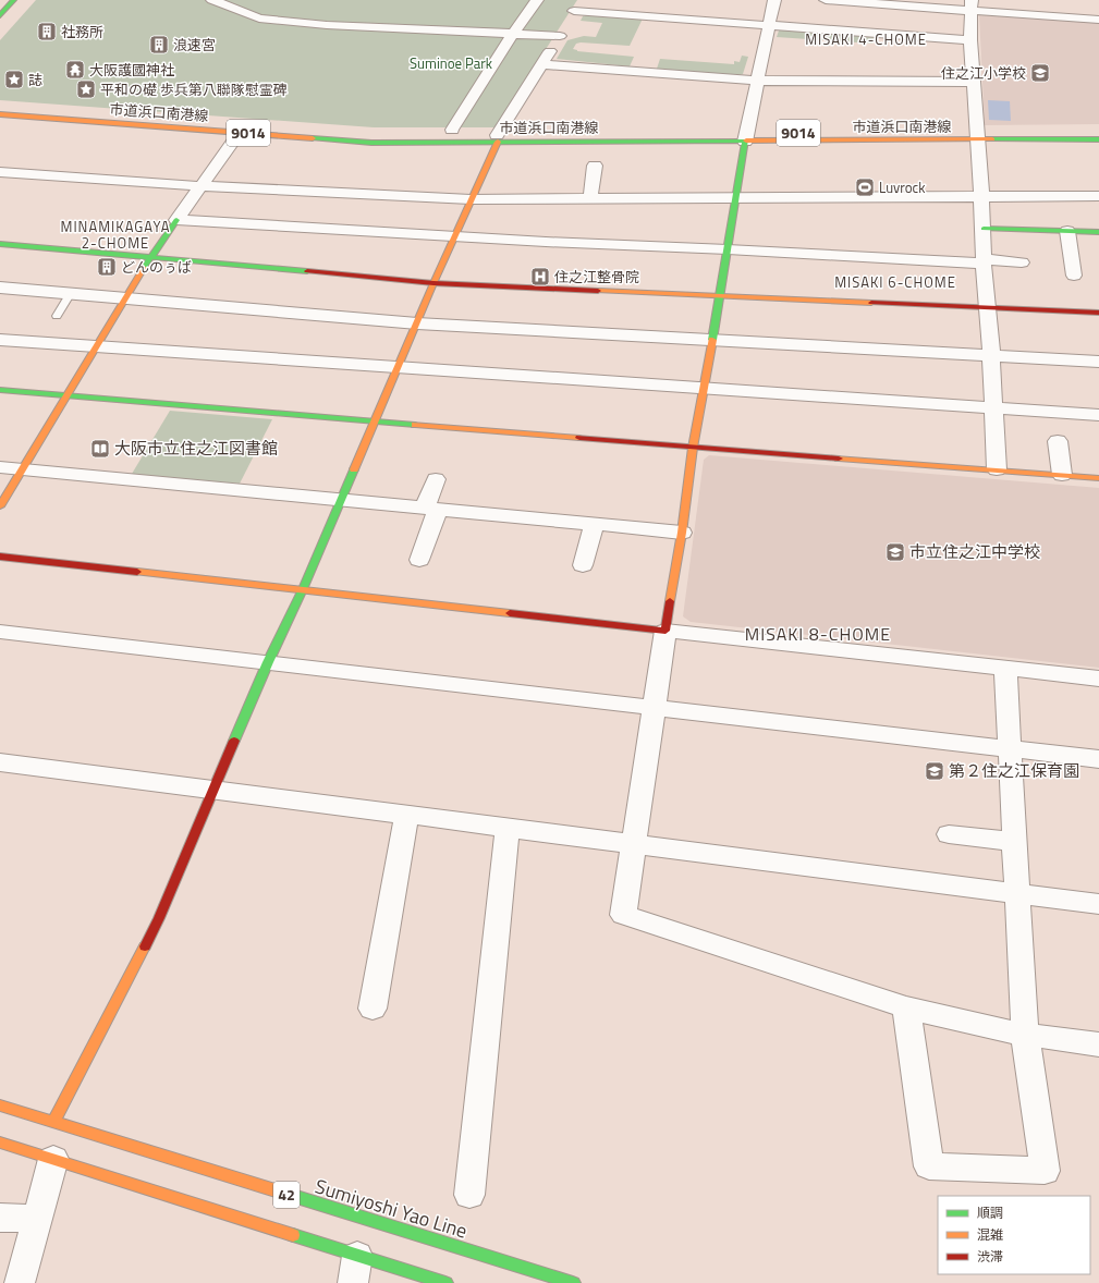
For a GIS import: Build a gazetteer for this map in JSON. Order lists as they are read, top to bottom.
{
  "streets": {
    "street": [
      "市道浜口南港線",
      "9014",
      "42",
      "Sumiyoshi Yao Line"
    ]
  },
  "districts": [
    "MISAKI 4-CHOME",
    "MINAMIKAGAYA 2-CHOME",
    "MISAKI 6-CHOME",
    "MISAKI 8-CHOME"
  ],
  "parks": ["Suminoe Park"],
  "places": {
    "building": ["社務所", "浪速宮", "どんのぅば"],
    "temple": ["大阪護國神社"],
    "school or university": ["住之江小学校", "市立住之江中学校", "第２住之江保育園"],
    "place": ["誌", "平和の礎 歩兵第八聯隊慰霊碑"],
    "sports": ["Luvrock"],
    "hospital": ["住之江整骨院"],
    "library": ["大阪市立住之江図書館"]
  },
  "legend": ["順調", "混雑", "渋滞"]
}
